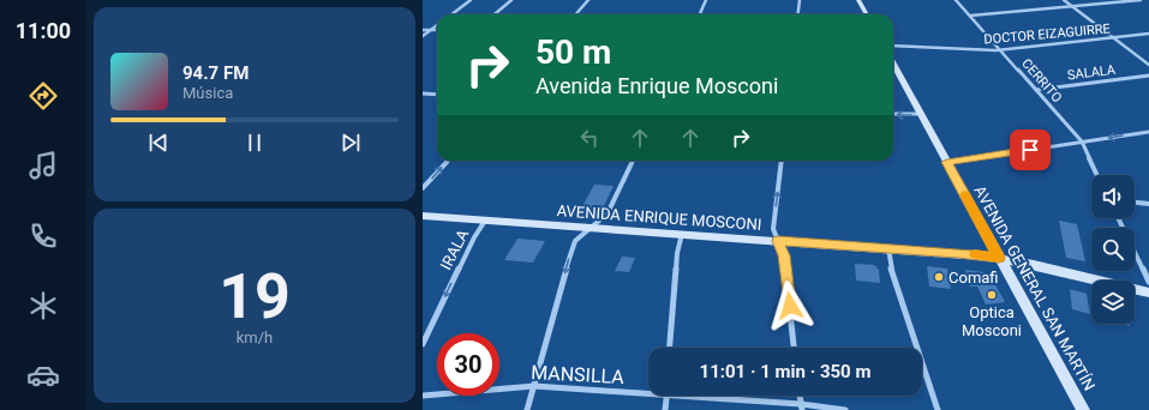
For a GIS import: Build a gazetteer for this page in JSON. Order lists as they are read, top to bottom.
{
  "streets": {
    "main road": ["AVENIDA ENRIQUE MOSCONI", "AVENIDA GENERAL SAN MARTÍN"],
    "street": [
      "DOCTOR EIZAGUIRRE",
      "SALALA",
      "CERRITO",
      "IRALA",
      "MANSILLA"
    ]
  },
  "crossings": [
    ["DOCTOR EIZAGUIRRE", "CERRITO"],
    ["SALALA", "CERRITO"],
    ["AVENIDA ENRIQUE MOSCONI", "IRALA"],
    ["AVENIDA ENRIQUE MOSCONI", "AVENIDA GENERAL SAN MARTÍN"]
  ],
  "one_way": ["IRALA"],
  "places": ["Comafi", "Optica Mosconi"],
  "page": {
    "tabs": "11:00",
    "turn": ["50 m", "Avenida Enrique Mosconi"],
    "song": ["94.7 FM", "Música"],
    "tile": ["19", "km/h"],
    "limit": "30",
    "trip": "11:01 · 1 min · 350 m"
  }
}
